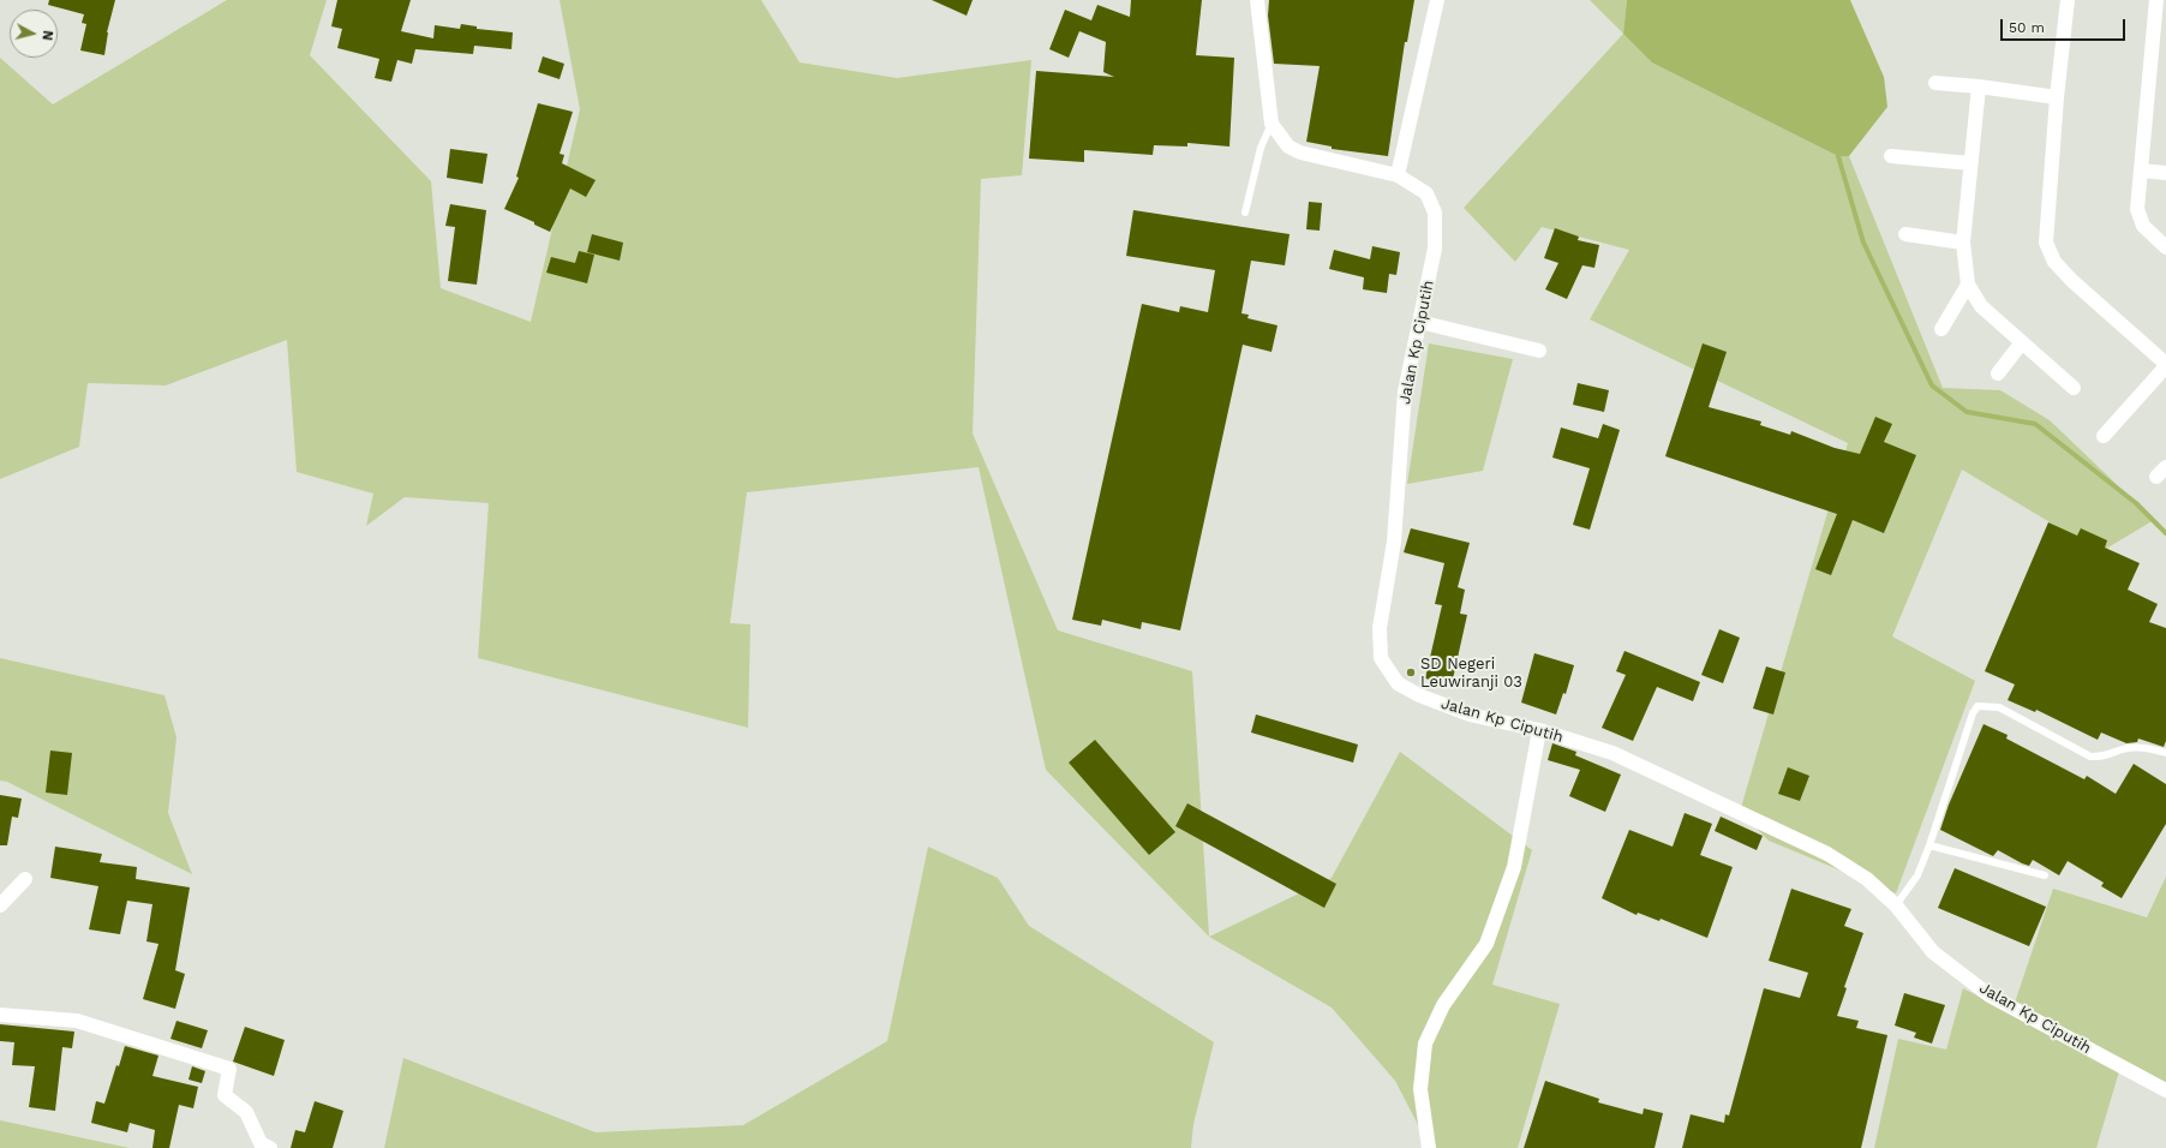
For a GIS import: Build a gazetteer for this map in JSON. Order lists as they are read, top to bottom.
{
  "streets": {
    "street": ["Jalan Kp Ciputih"]
  },
  "places": ["SD Negeri Leuwiranji 03"],
  "scale_bar": "50 m",
  "north": "right"
}
